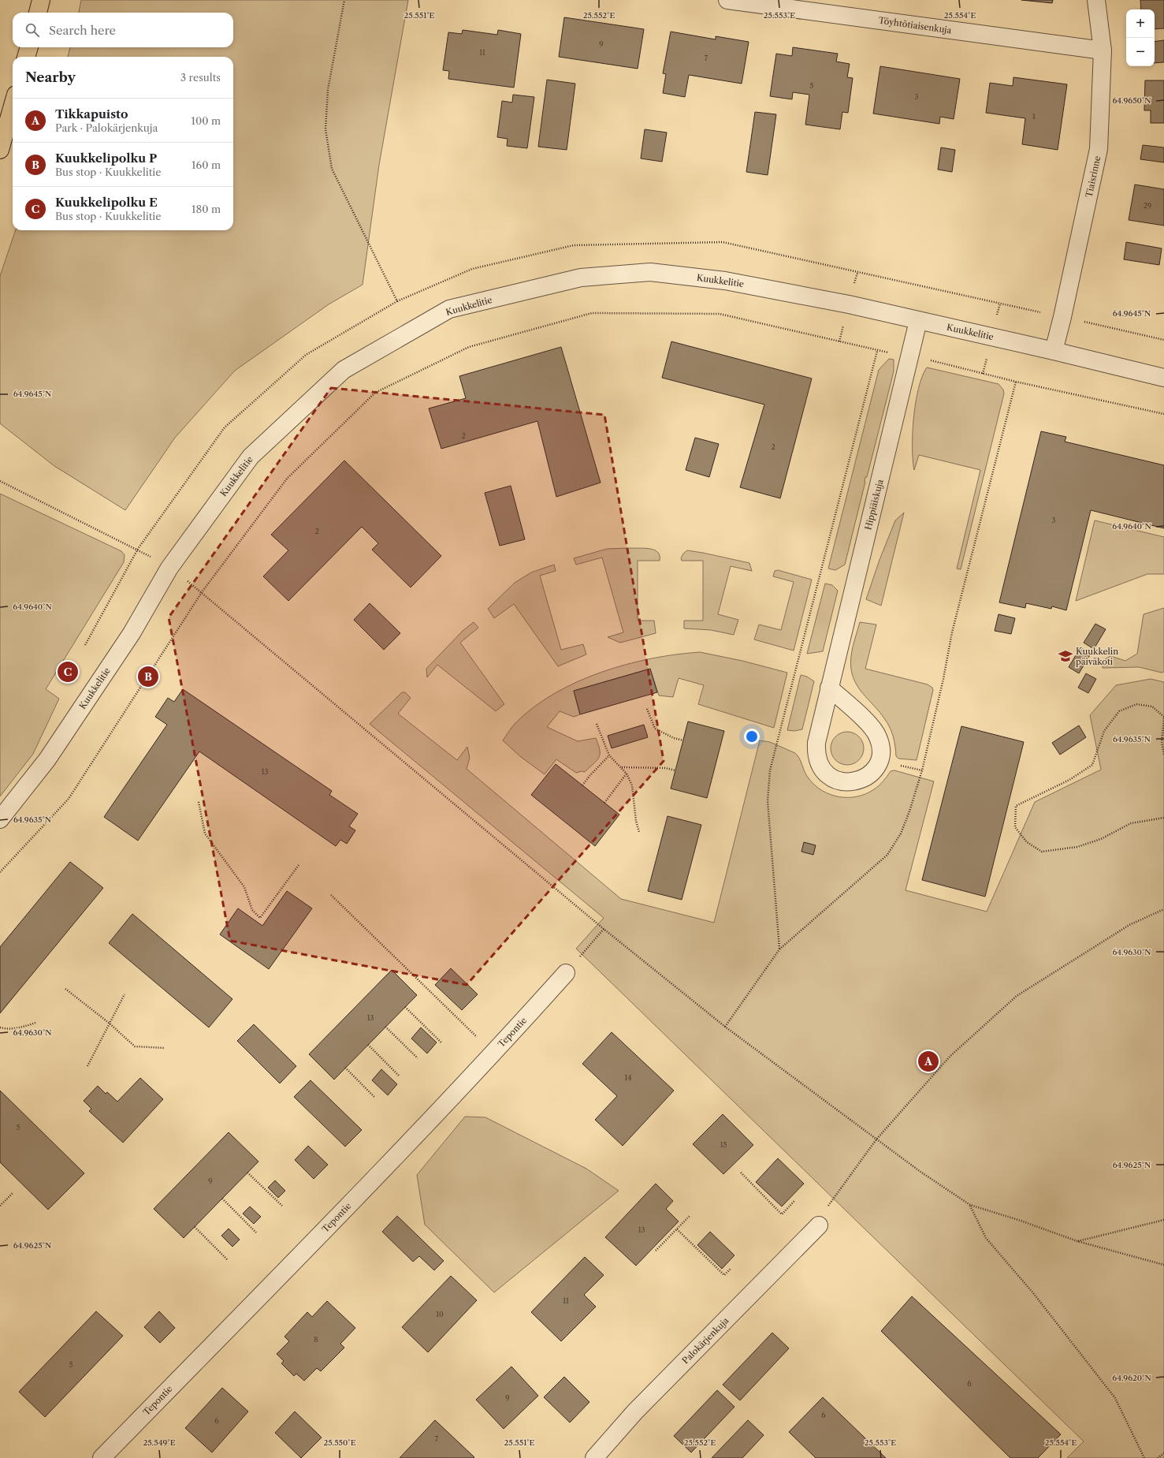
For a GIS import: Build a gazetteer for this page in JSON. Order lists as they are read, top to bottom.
{
  "streets": {
    "street": [
      "Töyhtötiaisenkuja",
      "Tiaisrinne",
      "Kuukkelitie",
      "Hippiäiskuja",
      "Tepontie",
      "Palokärjenkuja"
    ]
  },
  "crossings": [
    ["Töyhtötiaisenkuja", "Tiaisrinne"],
    ["Tiaisrinne", "Kuukkelitie"],
    ["Kuukkelitie", "Hippiäiskuja"]
  ],
  "places": {
    "school or university": ["Kuukkelin päiväkoti"]
  },
  "house_numbers": [
    "9",
    "11",
    "7",
    "5",
    "3",
    "1",
    "29",
    "2",
    "2",
    "3",
    "2",
    "13",
    "13",
    "14",
    "5",
    "15",
    "9",
    "13",
    "11",
    "10",
    "8",
    "5",
    "6",
    "9",
    "6",
    "6",
    "7"
  ],
  "page": {
    "map_buttons": ["+", "−"],
    "search": "Search here",
    "heading": ["Nearby", "3 results"],
    "list": [
      {
        "mark": "A",
        "name": "Tikkapuisto",
        "note": "Park · Palokärjenkuja",
        "value": "100 m"
      },
      {
        "mark": "B",
        "name": "Kuukkelipolku P",
        "note": "Bus stop · Kuukkelitie",
        "value": "160 m"
      },
      {
        "mark": "C",
        "name": "Kuukkelipolku E",
        "note": "Bus stop · Kuukkelitie",
        "value": "180 m"
      }
    ],
    "pins": ["C", "B", "A"]
  },
  "coordinates": [
    "25.551°E",
    "25.552°E",
    "25.553°E",
    "25.554°E",
    "64.9650°N",
    "64.9645°N",
    "64.9640°N",
    "64.9635°N",
    "64.9630°N",
    "64.9625°N",
    "64.9620°N",
    "25.549°E",
    "25.550°E"
  ]
}
